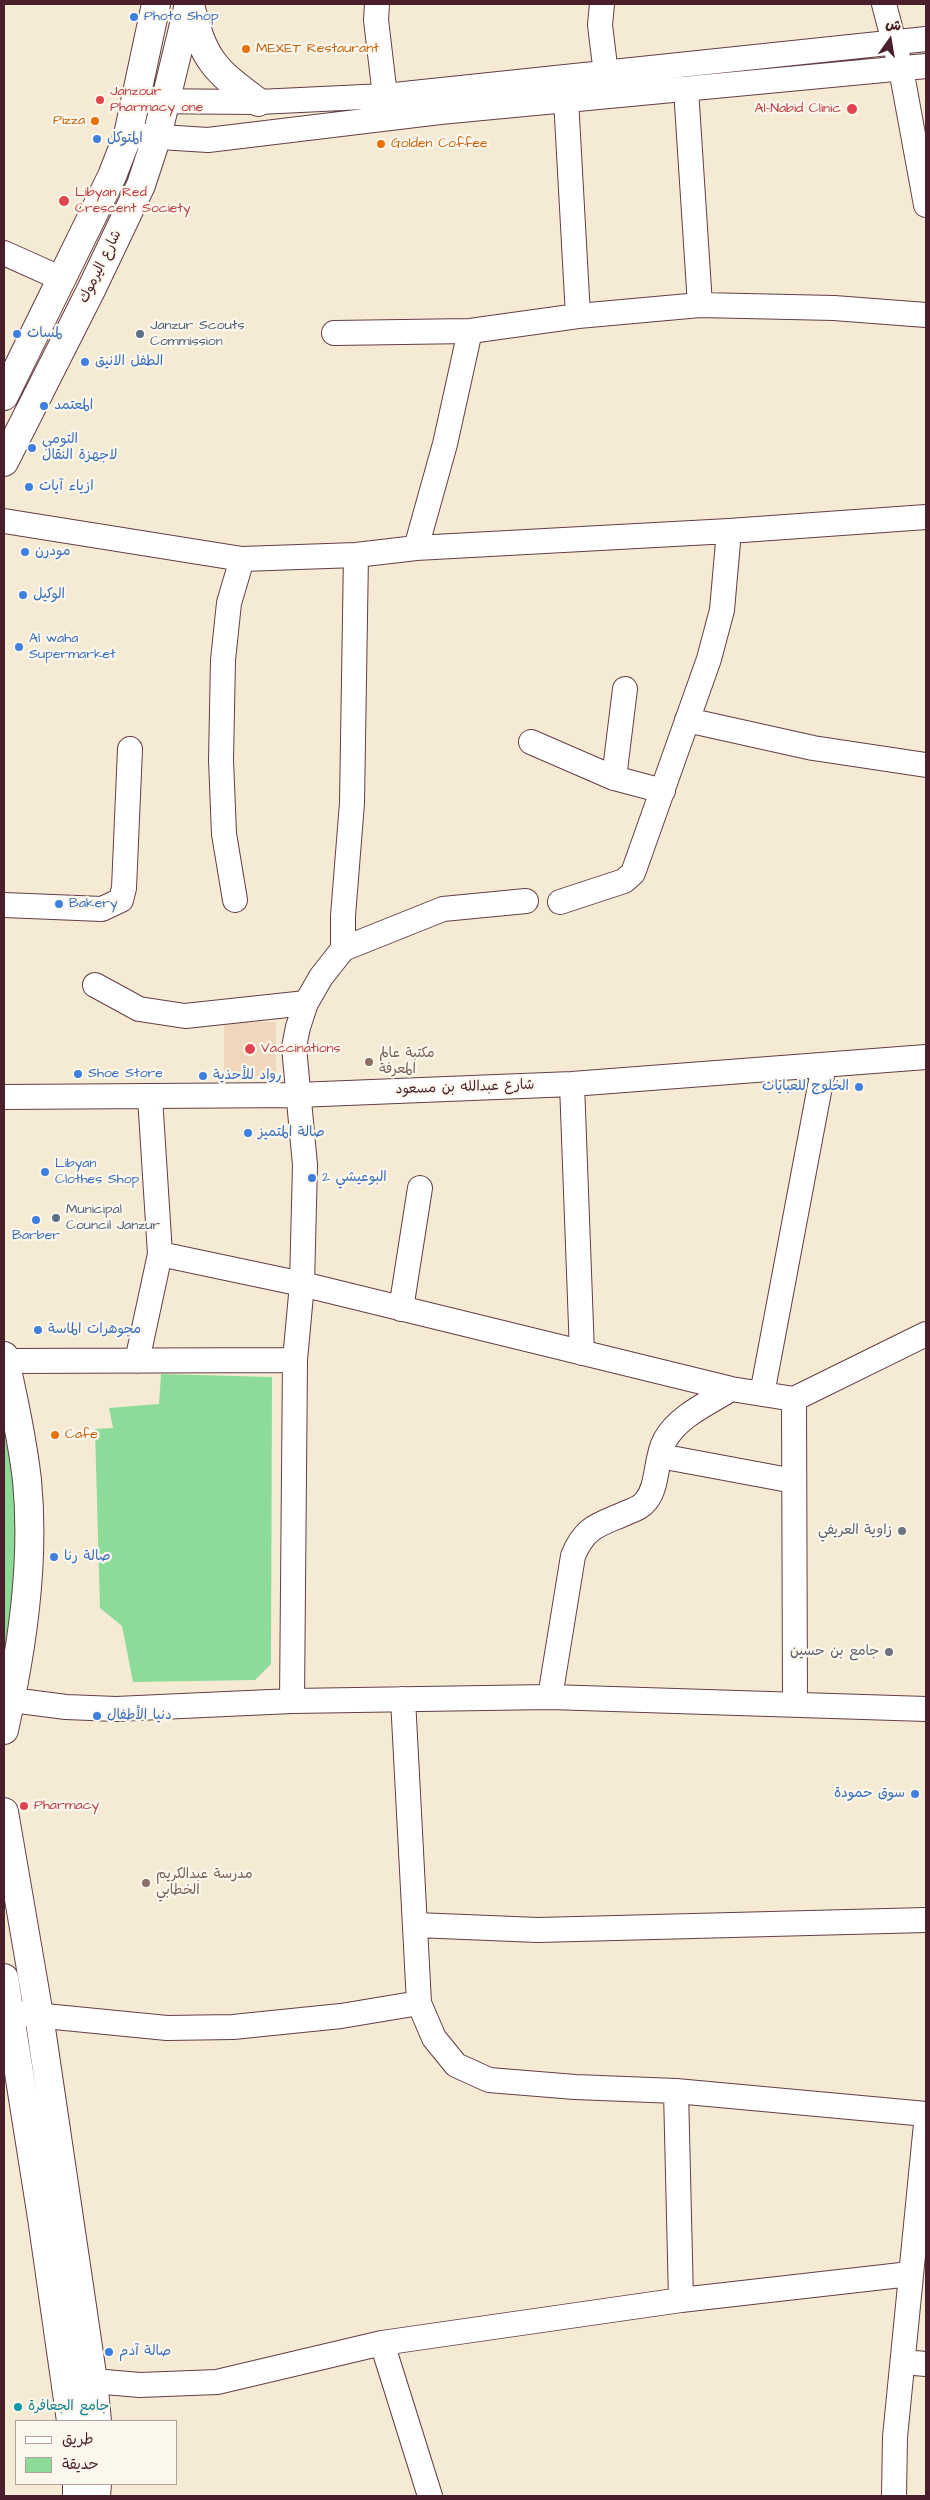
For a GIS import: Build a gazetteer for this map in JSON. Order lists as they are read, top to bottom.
{
  "streets": {
    "main road": ["شارع اليرموك"],
    "street": ["شارع عبدالله بن مسعود"]
  },
  "places": [
    "Photo Shop",
    "MEXET Restaurant",
    "Janzour Pharmacy one",
    "Al-Nabid Clinic",
    "Pizza",
    "المتوكل",
    "Golden Coffee",
    "Libyan Red Crescent Society",
    "لمسات",
    "Janzur Scouts Commission",
    "الطفل الانيق",
    "المعتمد",
    "التومي لاجهزة النقال",
    "ازياء آيات",
    "مودرن",
    "الوكيل",
    "Al waha Supermarket",
    "Bakery",
    "Vaccinations",
    "مكتبة عالم المعرفة",
    "Shoe Store",
    "رواد للأحذية",
    "الخلوج للعبايات",
    "صالة المتميز",
    "Libyan Clothes Shop",
    "البوعيشي 2",
    "Municipal Council Janzur",
    "Barber",
    "مجوهرات الماسة",
    "Cafe",
    "زاوية العريفي",
    "صالة رنا",
    "جامع بن حسين",
    "دنيا الأطفال",
    "سوق حمودة",
    "Pharmacy",
    "مدرسة عبدالكريم الخطابي",
    "صالة آدم",
    "جامع الجعافرة"
  ],
  "legend": ["طريق", "حديقة"],
  "north": "top"
}
